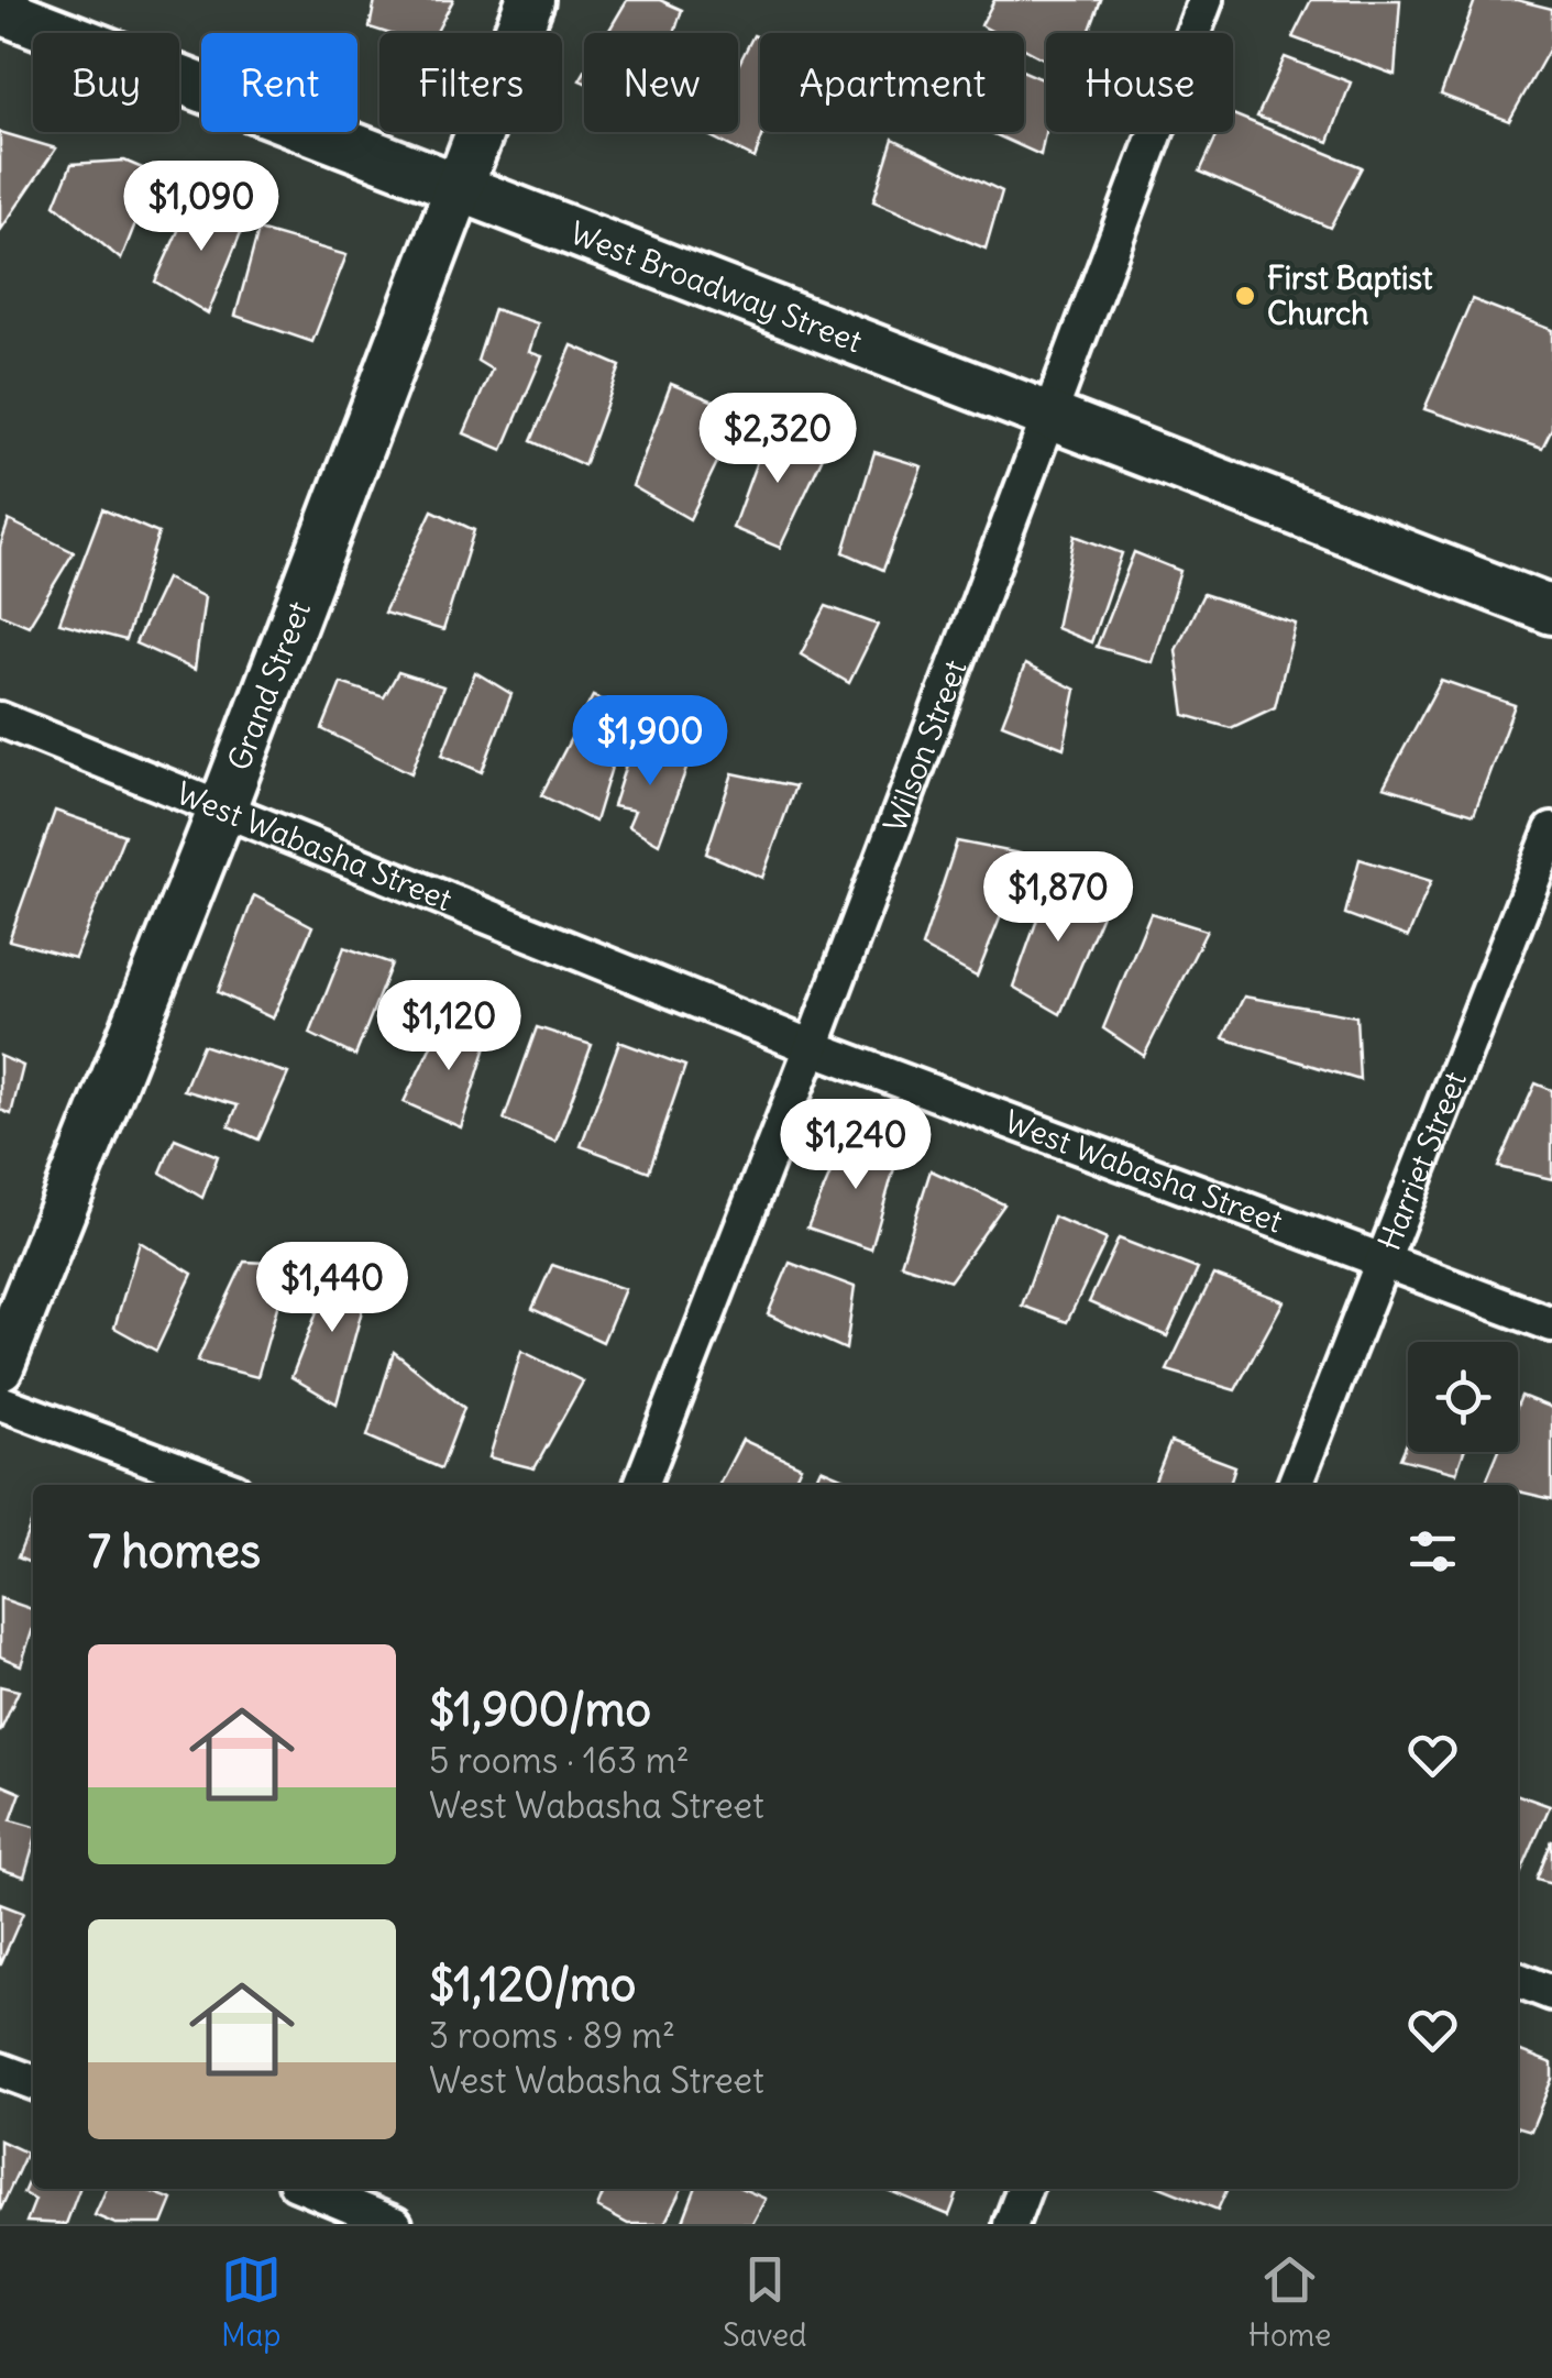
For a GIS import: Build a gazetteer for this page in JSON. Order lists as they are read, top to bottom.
{
  "streets": {
    "main road": ["West Broadway Street", "Grand Street"],
    "street": ["Wilson Street", "West Wabasha Street", "Harriet Street"]
  },
  "crossings": [
    ["West Broadway Street", "Grand Street"],
    ["West Broadway Street", "Wilson Street"],
    ["Grand Street", "West Wabasha Street"],
    ["Wilson Street", "West Wabasha Street"],
    ["West Wabasha Street", "Harriet Street"]
  ],
  "places": ["First Baptist Church"],
  "page": {
    "chip": [
      "Buy",
      "Rent",
      "Filters",
      "New",
      "Apartment",
      "House"
    ],
    "price": [
      "$1,090",
      "$2,320",
      "$1,900",
      "$1,870",
      "$1,120",
      "$1,240",
      "$1,440"
    ],
    "heading": "7 homes",
    "list": [
      {
        "name": "$1,900/mo",
        "note": "5 rooms · 163 m² · West Wabasha Street"
      },
      {
        "name": "$1,120/mo",
        "note": "3 rooms · 89 m² · West Wabasha Street"
      }
    ],
    "tabs": ["Map", "Saved", "Home"]
  }
}
